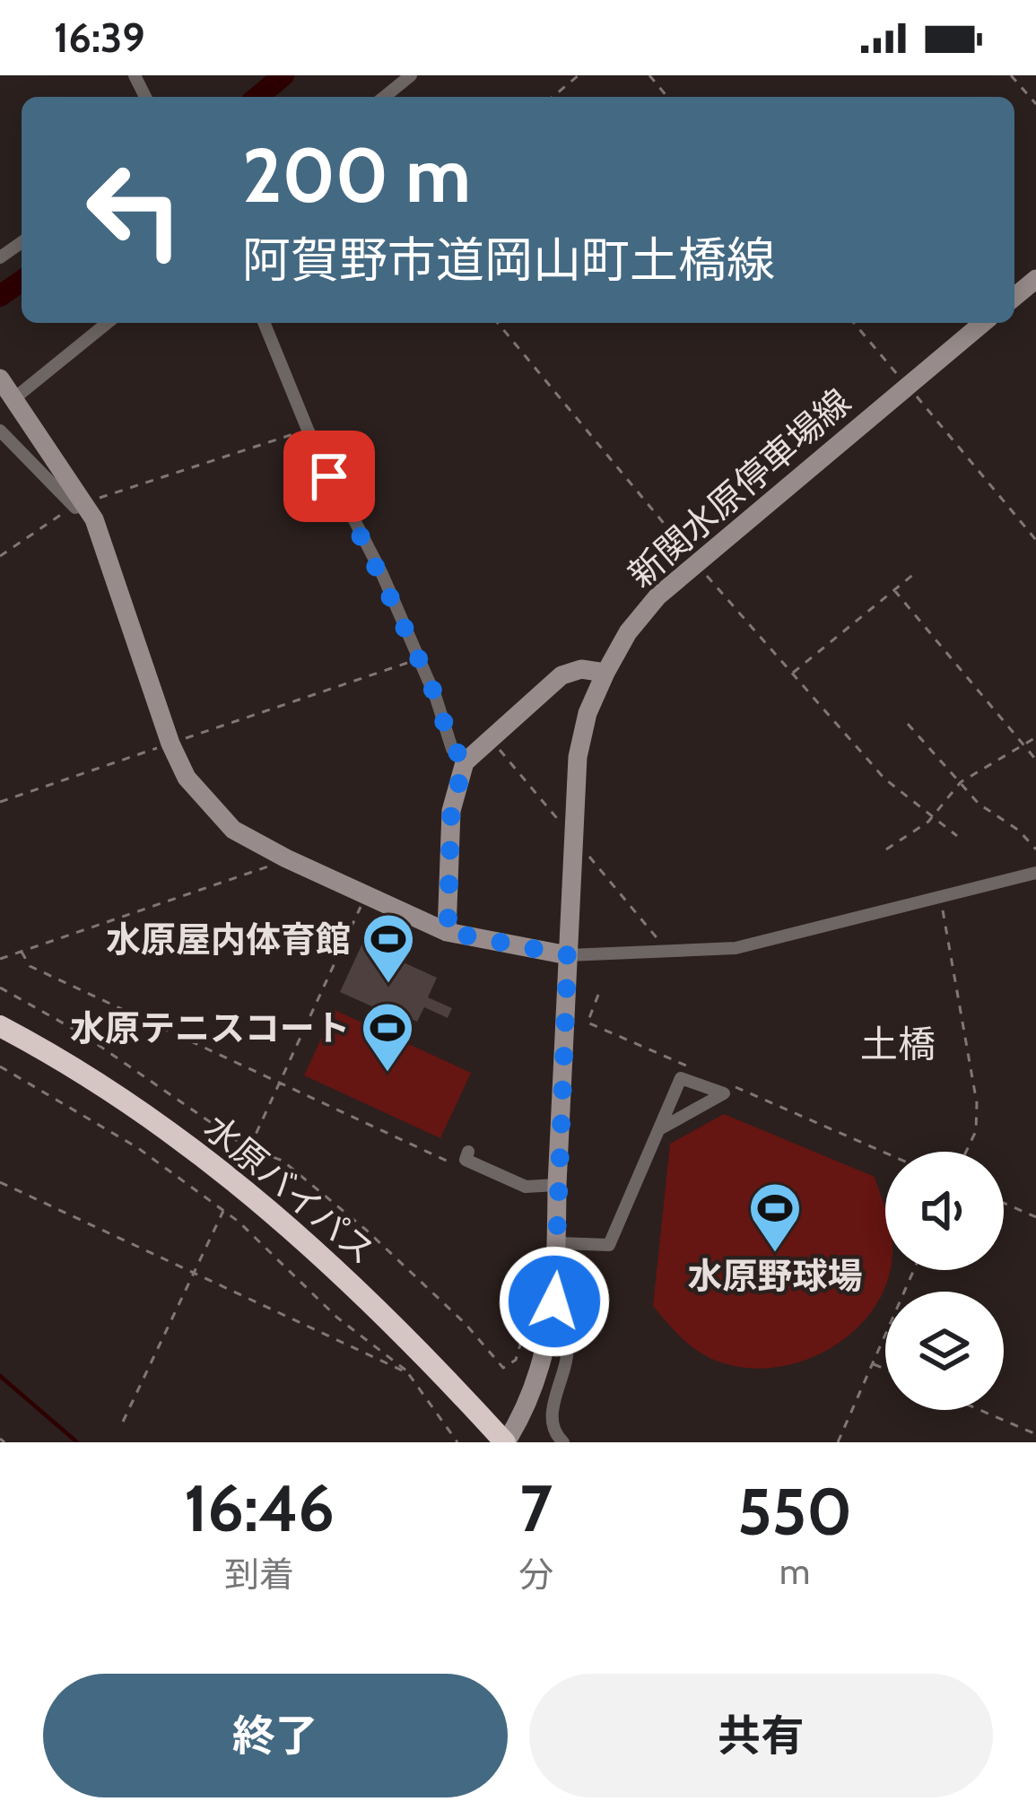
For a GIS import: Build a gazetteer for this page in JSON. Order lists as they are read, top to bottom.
{
  "streets": {
    "highway": ["水原バイパス"],
    "main road": ["新関水原停車場線"]
  },
  "crossings": [
    ["新関水原停車場線", "水原バイパス"]
  ],
  "districts": ["土橋"],
  "places": {
    "sports": ["水原屋内体育館", "水原テニスコート", "水原野球場"]
  },
  "page": {
    "status": "16:39",
    "turn": ["200 m", "阿賀野市道岡山町土橋線"],
    "eta": [
      "16:46",
      "到着",
      "7",
      "分",
      "550",
      "m"
    ],
    "buttons": ["終了", "共有"]
  }
}
